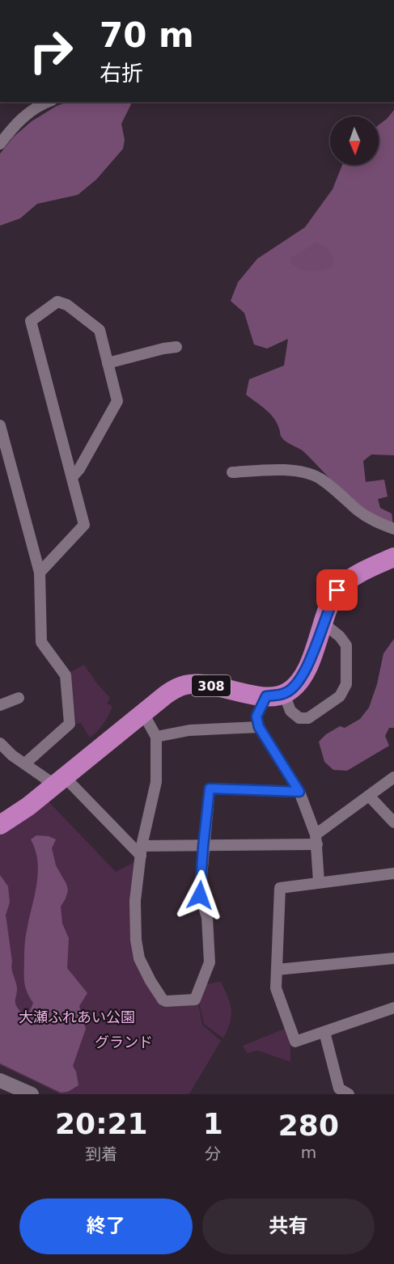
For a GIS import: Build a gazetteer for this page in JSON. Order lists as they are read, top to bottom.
{
  "streets": {
    "highway": ["308"]
  },
  "parks": ["大瀬ふれあい公園", "グランド"],
  "north": "bottom",
  "page": {
    "turn": ["70 m", "右折"],
    "eta": [
      "20:21",
      "到着",
      "1",
      "分",
      "280",
      "m"
    ],
    "buttons": ["終了", "共有"]
  }
}
